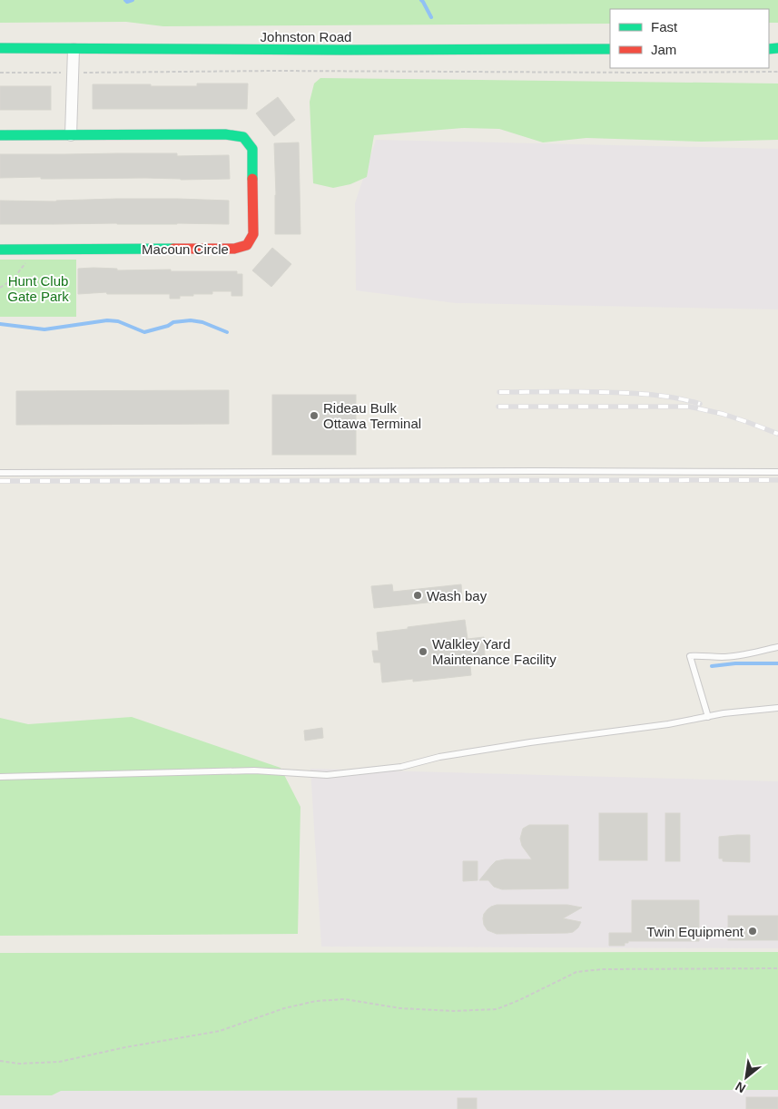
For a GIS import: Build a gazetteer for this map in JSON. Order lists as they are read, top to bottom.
{
  "streets": {
    "street": ["Johnston Road", "Macoun Circle"]
  },
  "parks": ["Hunt Club Gate Park"],
  "places": [
    "Rideau Bulk Ottawa Terminal",
    "Wash bay",
    "Walkley Yard Maintenance Facility",
    "Twin Equipment"
  ],
  "legend": ["Fast", "Jam"],
  "north": "bottom left"
}
